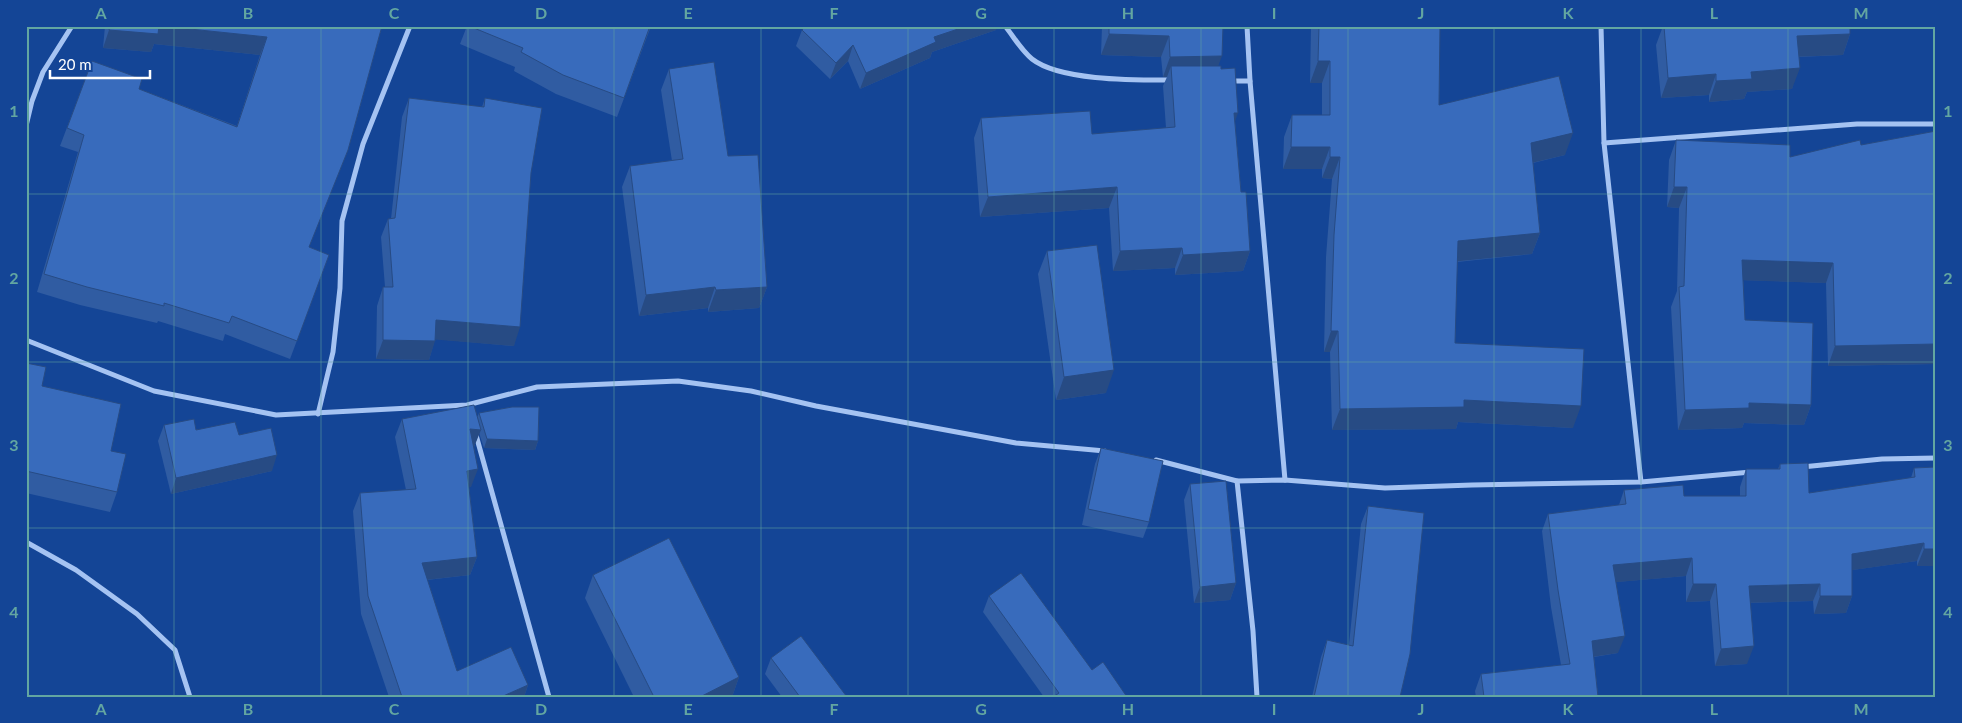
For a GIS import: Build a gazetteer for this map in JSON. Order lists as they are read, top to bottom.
{
  "scale_bar": "20 m",
  "grid": {
    "columns": [
      "A",
      "B",
      "C",
      "D",
      "E",
      "F",
      "G",
      "H",
      "I",
      "J",
      "K",
      "L",
      "M"
    ],
    "rows": [
      "1",
      "2",
      "3",
      "4"
    ]
  }
}
